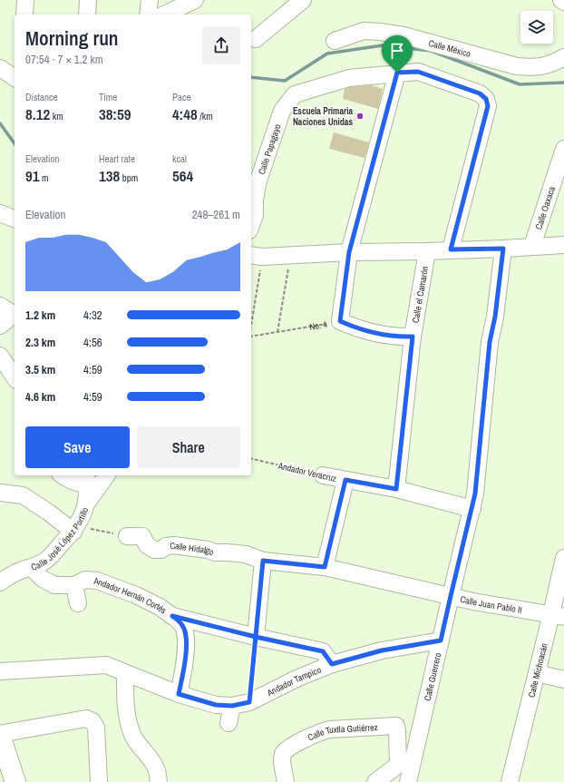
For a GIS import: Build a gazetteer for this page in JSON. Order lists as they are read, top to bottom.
{
  "streets": {
    "street": [
      "Calle México",
      "Calle Papagayo",
      "Calle Oaxaca",
      "Calle el Camarón",
      "No. 4",
      "Andador Veracruz",
      "Calle José López Portillo",
      "Calle Hidalgo",
      "Andador Hernán Cortés",
      "Calle Juan Pablo II",
      "Calle Michoacán",
      "Calle Guerrero",
      "Andador Tampico",
      "Calle Tuxtla Gutiérrez"
    ]
  },
  "crossings": [
    ["Calle Papagayo", "No. 4"],
    ["Calle el Camarón", "Andador Veracruz"],
    ["Andador Veracruz", "Calle Guerrero"],
    ["Calle José López Portillo", "Andador Hernán Cortés"],
    ["Calle Hidalgo", "Calle Juan Pablo II"],
    ["Andador Hernán Cortés", "Andador Tampico"],
    ["Calle Juan Pablo II", "Calle Michoacán"],
    ["Calle Juan Pablo II", "Calle Guerrero"],
    ["Calle Guerrero", "Andador Tampico"]
  ],
  "places": ["Escuela Primaria Naciones Unidas"],
  "page": {
    "heading": ["Morning run", "07:54 · 7 × 1.2 km"],
    "stats": [
      ["Distance", "8.12 km"],
      ["Time", "38:59"],
      ["Pace", "4:48 /km"],
      ["Elevation", "91 m"],
      ["Heart rate", "138 bpm"],
      ["kcal", "564"]
    ],
    "chart": ["Elevation", "248–261 m"],
    "list": [
      {
        "name": "1.2 km",
        "note": "4:32"
      },
      {
        "name": "2.3 km",
        "note": "4:56"
      },
      {
        "name": "3.5 km",
        "note": "4:59"
      },
      {
        "name": "4.6 km",
        "note": "4:59"
      }
    ],
    "buttons": ["Save", "Share"]
  }
}
